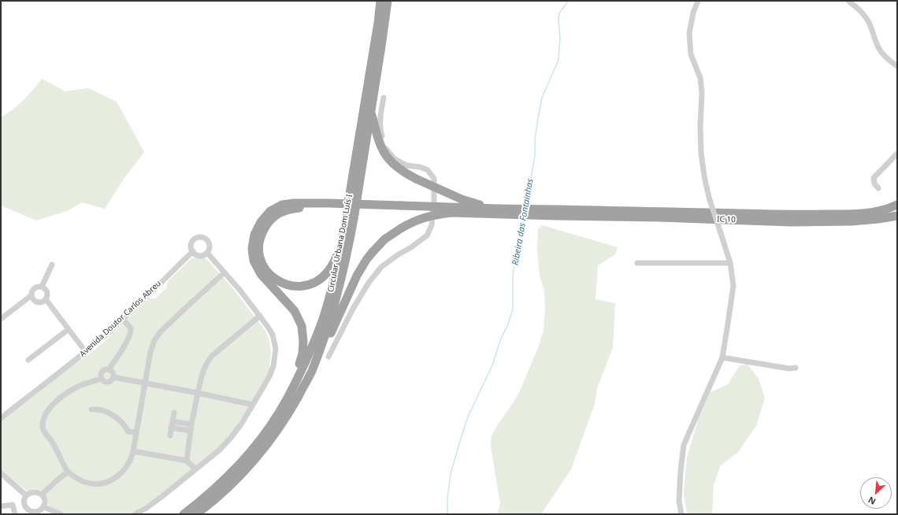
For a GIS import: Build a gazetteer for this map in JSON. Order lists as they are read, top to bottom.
{
  "streets": {
    "highway": ["IC 10", "Circular Urbana Dom Luís I"],
    "street": ["Avenida Doutor Carlos Abreu"]
  },
  "crossings": [
    ["IC 10", "Circular Urbana Dom Luís I"]
  ],
  "water": ["Ribeira das Fontainhas"],
  "north": "bottom left"
}
